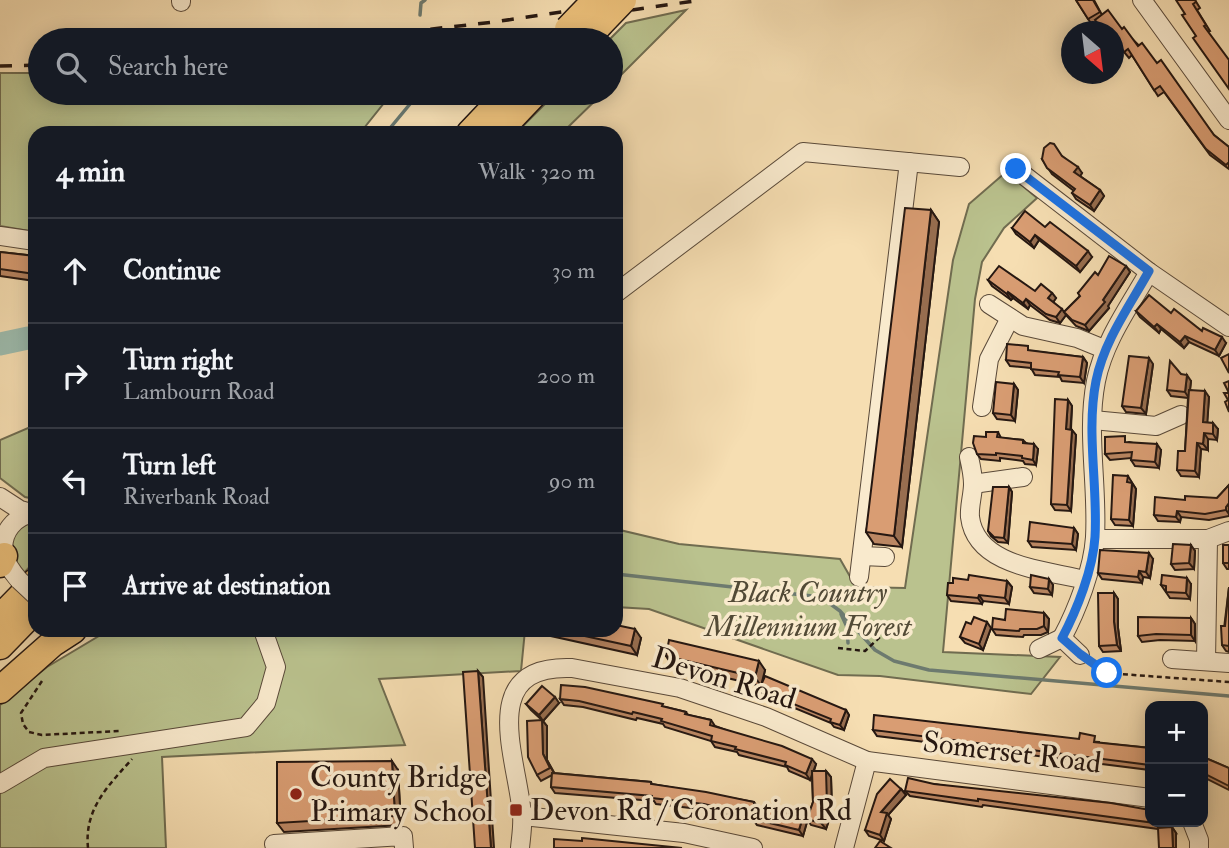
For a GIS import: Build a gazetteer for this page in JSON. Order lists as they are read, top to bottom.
{
  "streets": {
    "street": ["Devon Road", "Somerset Road"]
  },
  "crossings": [
    ["Devon Road", "Somerset Road"]
  ],
  "parks": ["Black Country Millennium Forest"],
  "places": {
    "other": ["County Bridge Primary School"],
    "transit": ["Devon Rd / Coronation Rd"]
  },
  "north": "bottom right",
  "page": {
    "search": "Search here",
    "heading": ["4 min", "Walk · 320 m"],
    "list": [
      ["Continue", "30 m"],
      ["Turn right", "Lambourn Road", "200 m"],
      ["Turn left", "Riverbank Road", "90 m"],
      "Arrive at destination"
    ],
    "map_buttons": ["+", "−"]
  }
}
